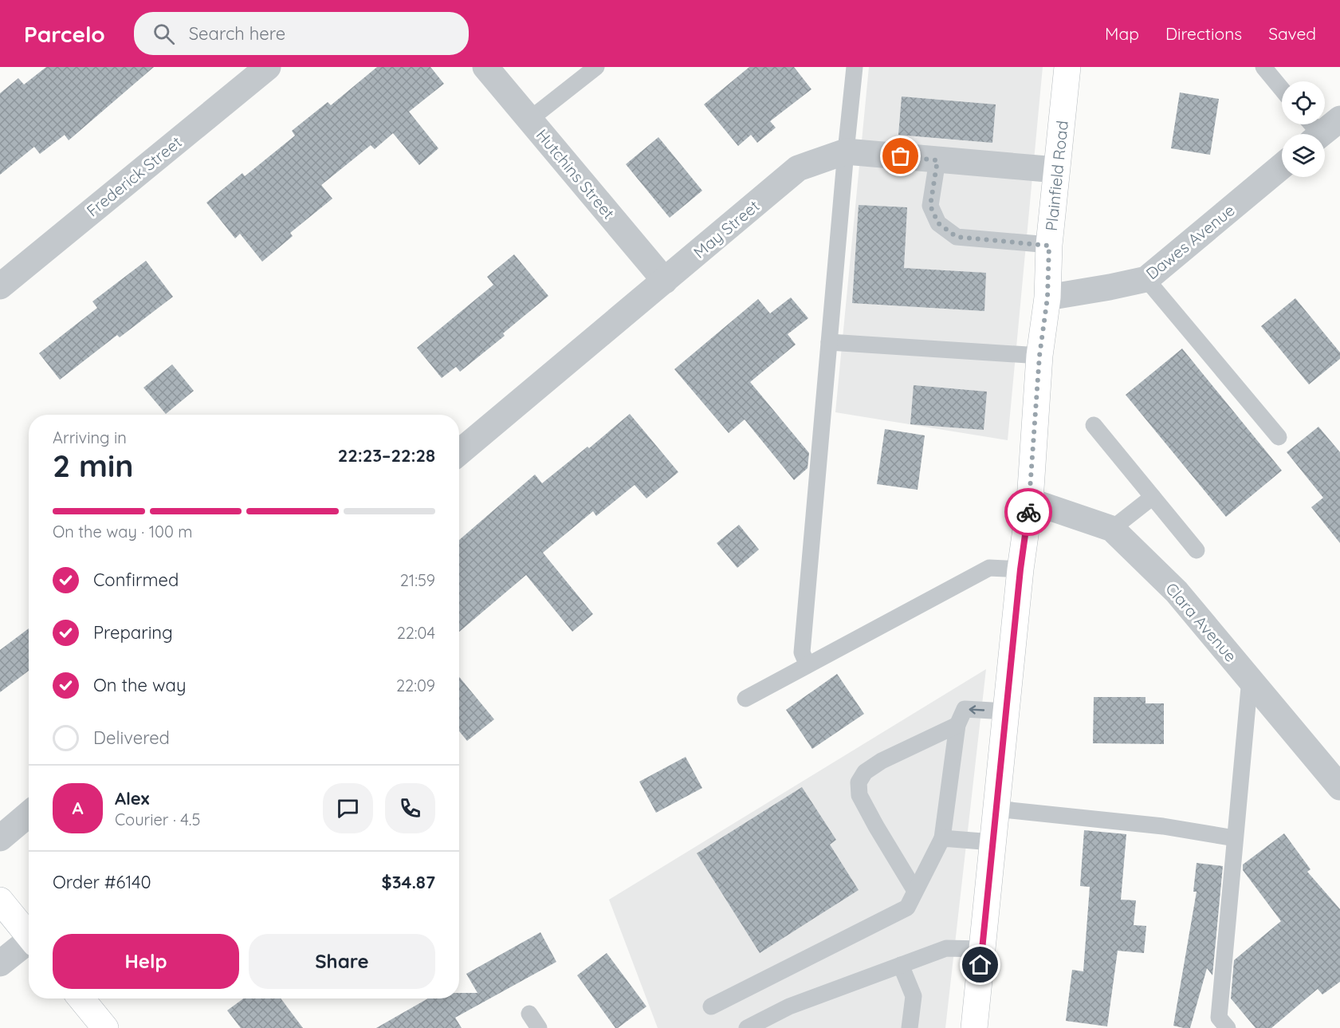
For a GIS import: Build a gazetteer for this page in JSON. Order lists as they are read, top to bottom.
{
  "streets": {
    "main road": ["Plainfield Road"],
    "street": [
      "Hutchins Street",
      "Frederick Street",
      "May Street",
      "Dawes Avenue",
      "Clara Avenue"
    ]
  },
  "crossings": [
    ["Hutchins Street", "May Street"],
    ["Plainfield Road", "May Street"],
    ["Plainfield Road", "Dawes Avenue"],
    ["Plainfield Road", "Clara Avenue"]
  ],
  "page": {
    "header": "Parcelo",
    "search": "Search here",
    "nav": ["Map", "Directions", "Saved"],
    "heading": ["2 min", "Arriving in", "22:23–22:28"],
    "panel": [
      "Alex",
      "Courier · 4.5",
      "Order #6140",
      "$34.87"
    ],
    "bar": "On the way · 100 m",
    "list": [
      ["Confirmed", "21:59"],
      ["Preparing", "22:04"],
      ["On the way", "22:09"],
      "Delivered"
    ],
    "round": "A",
    "buttons": ["Help", "Share"]
  }
}
